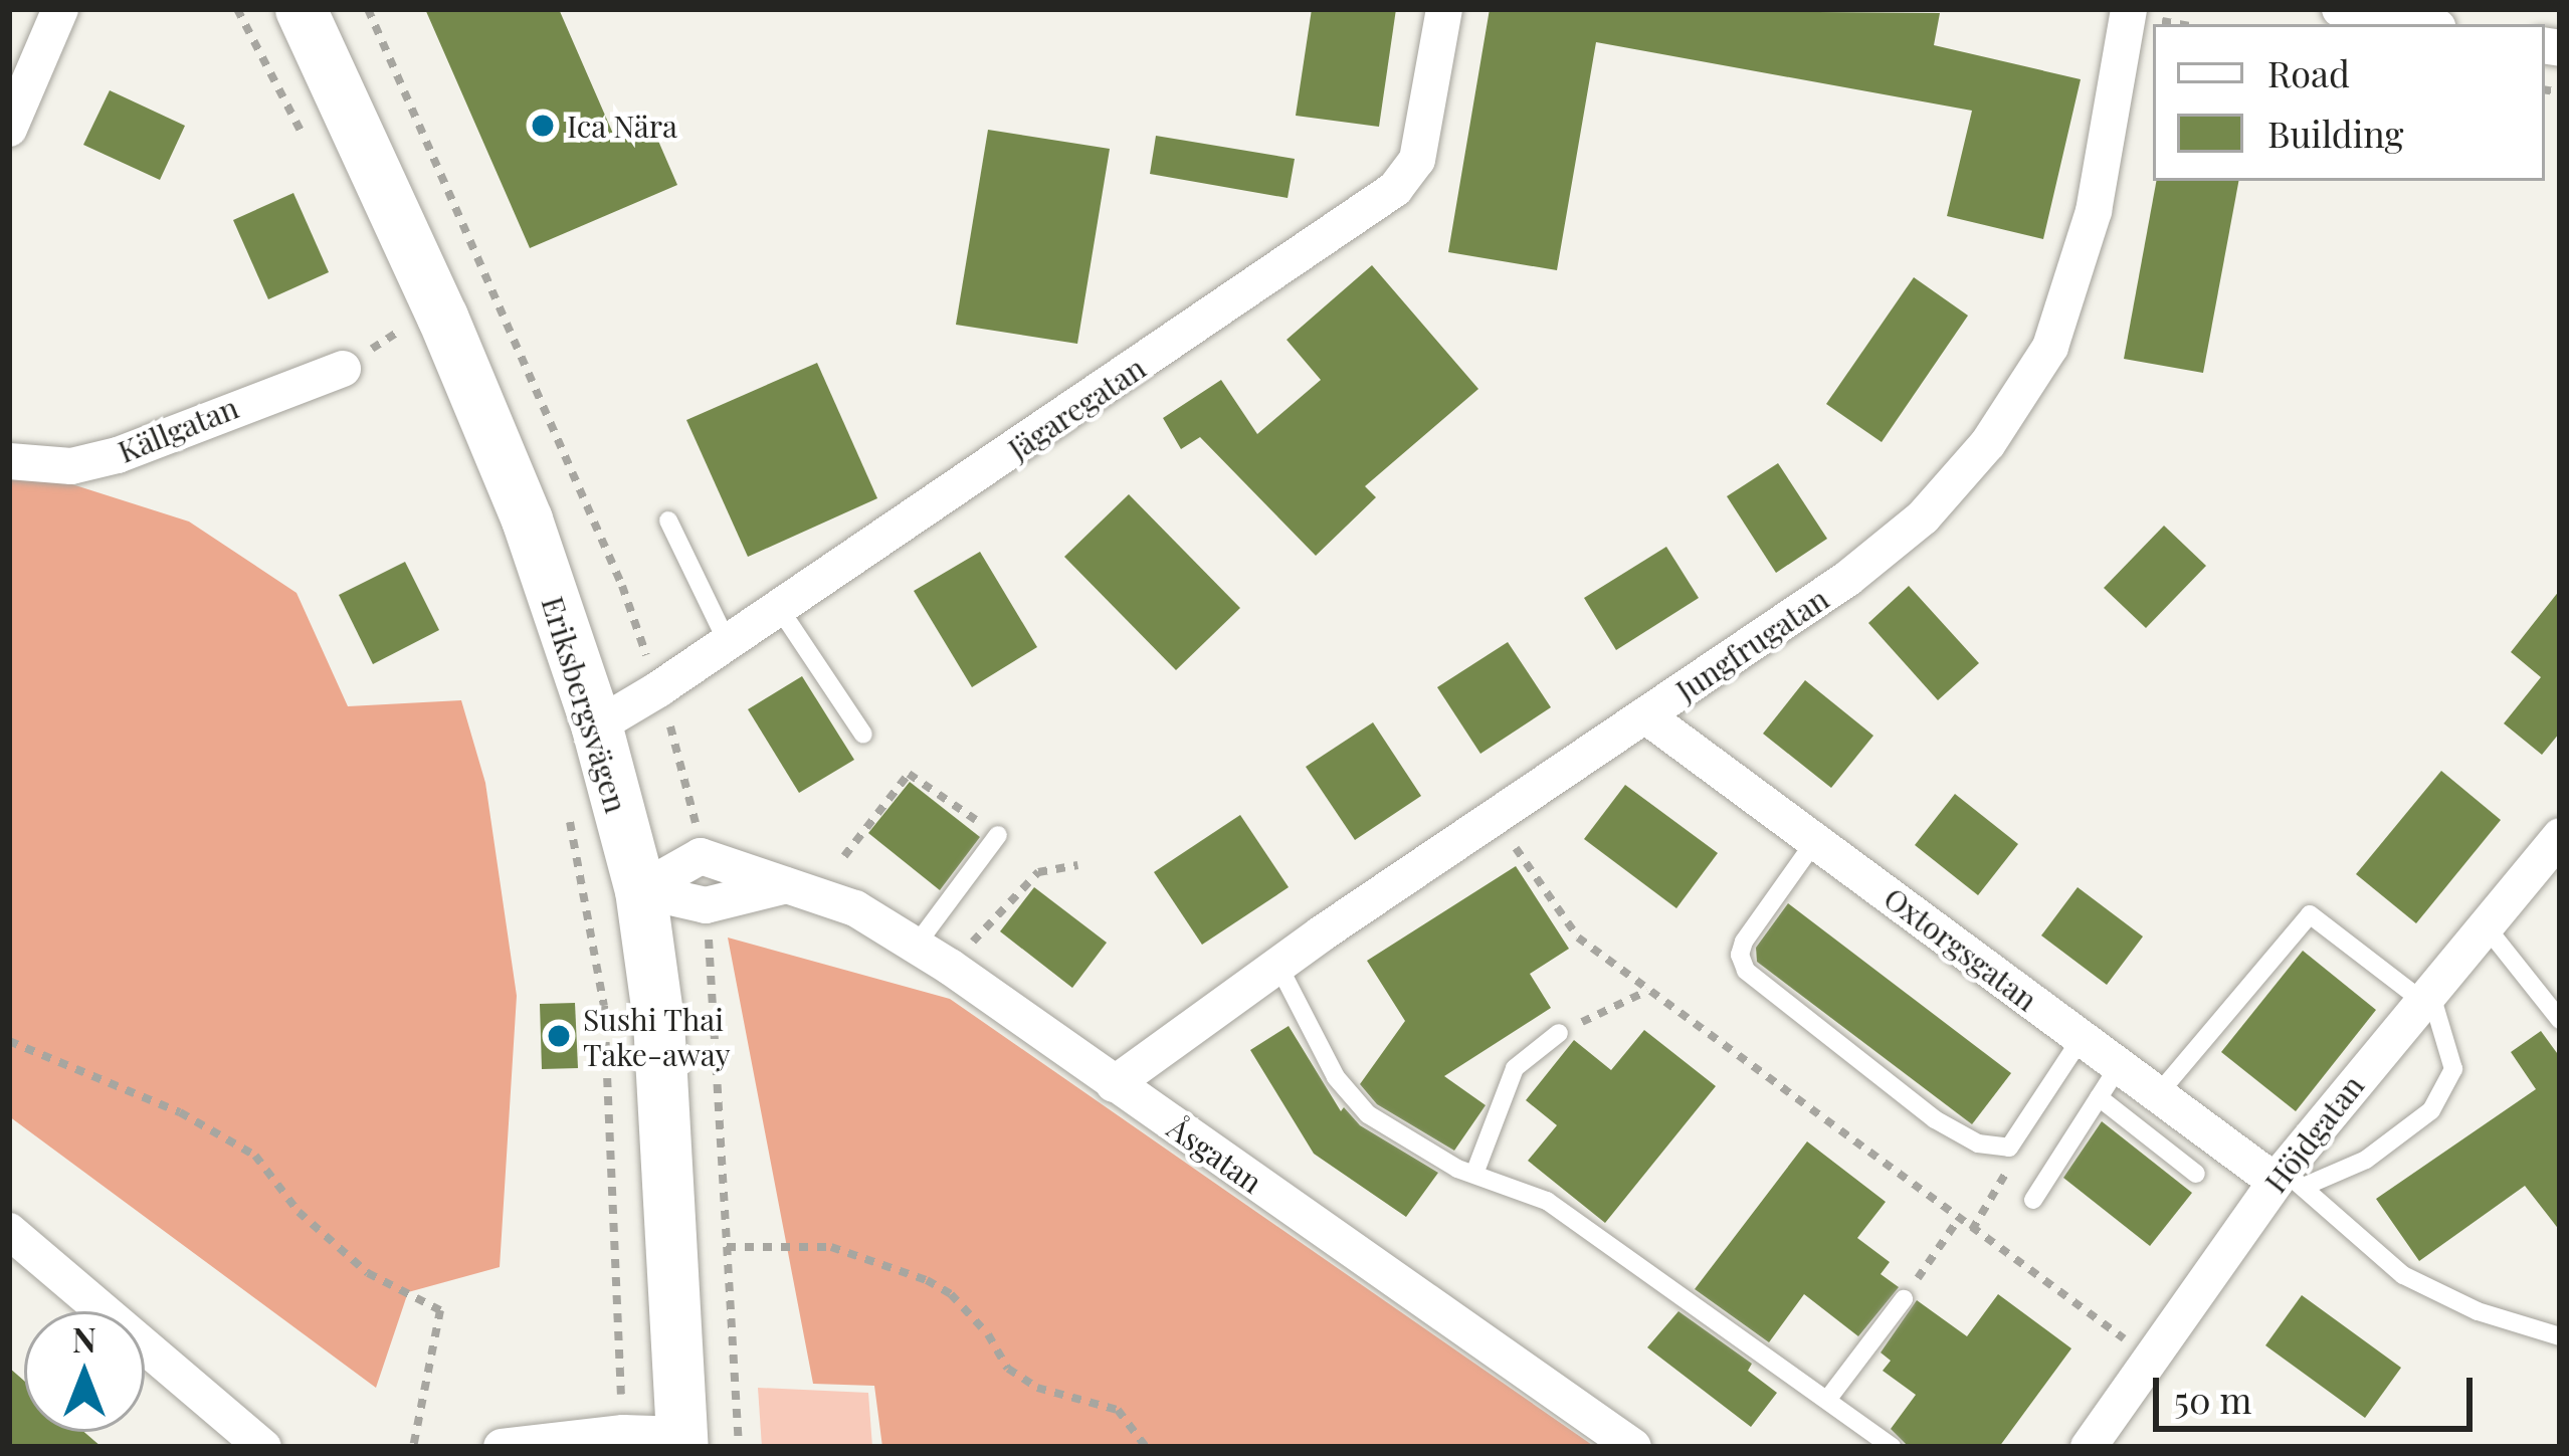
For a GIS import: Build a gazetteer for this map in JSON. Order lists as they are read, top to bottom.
{
  "streets": {
    "main road": ["Eriksbergsvägen"],
    "street": [
      "Jägaregatan",
      "Källgatan",
      "Jungfrugatan",
      "Oxtorgsgatan",
      "Höjdgatan",
      "Åsgatan"
    ]
  },
  "crossings": [
    ["Jägaregatan", "Eriksbergsvägen"],
    ["Jungfrugatan", "Oxtorgsgatan"],
    ["Jungfrugatan", "Åsgatan"],
    ["Eriksbergsvägen", "Åsgatan"],
    ["Oxtorgsgatan", "Höjdgatan"]
  ],
  "places": ["Ica Nära", "Sushi Thai Take-away"],
  "legend": ["Road", "Building"],
  "scale_bar": "50 m",
  "north": "top"
}
